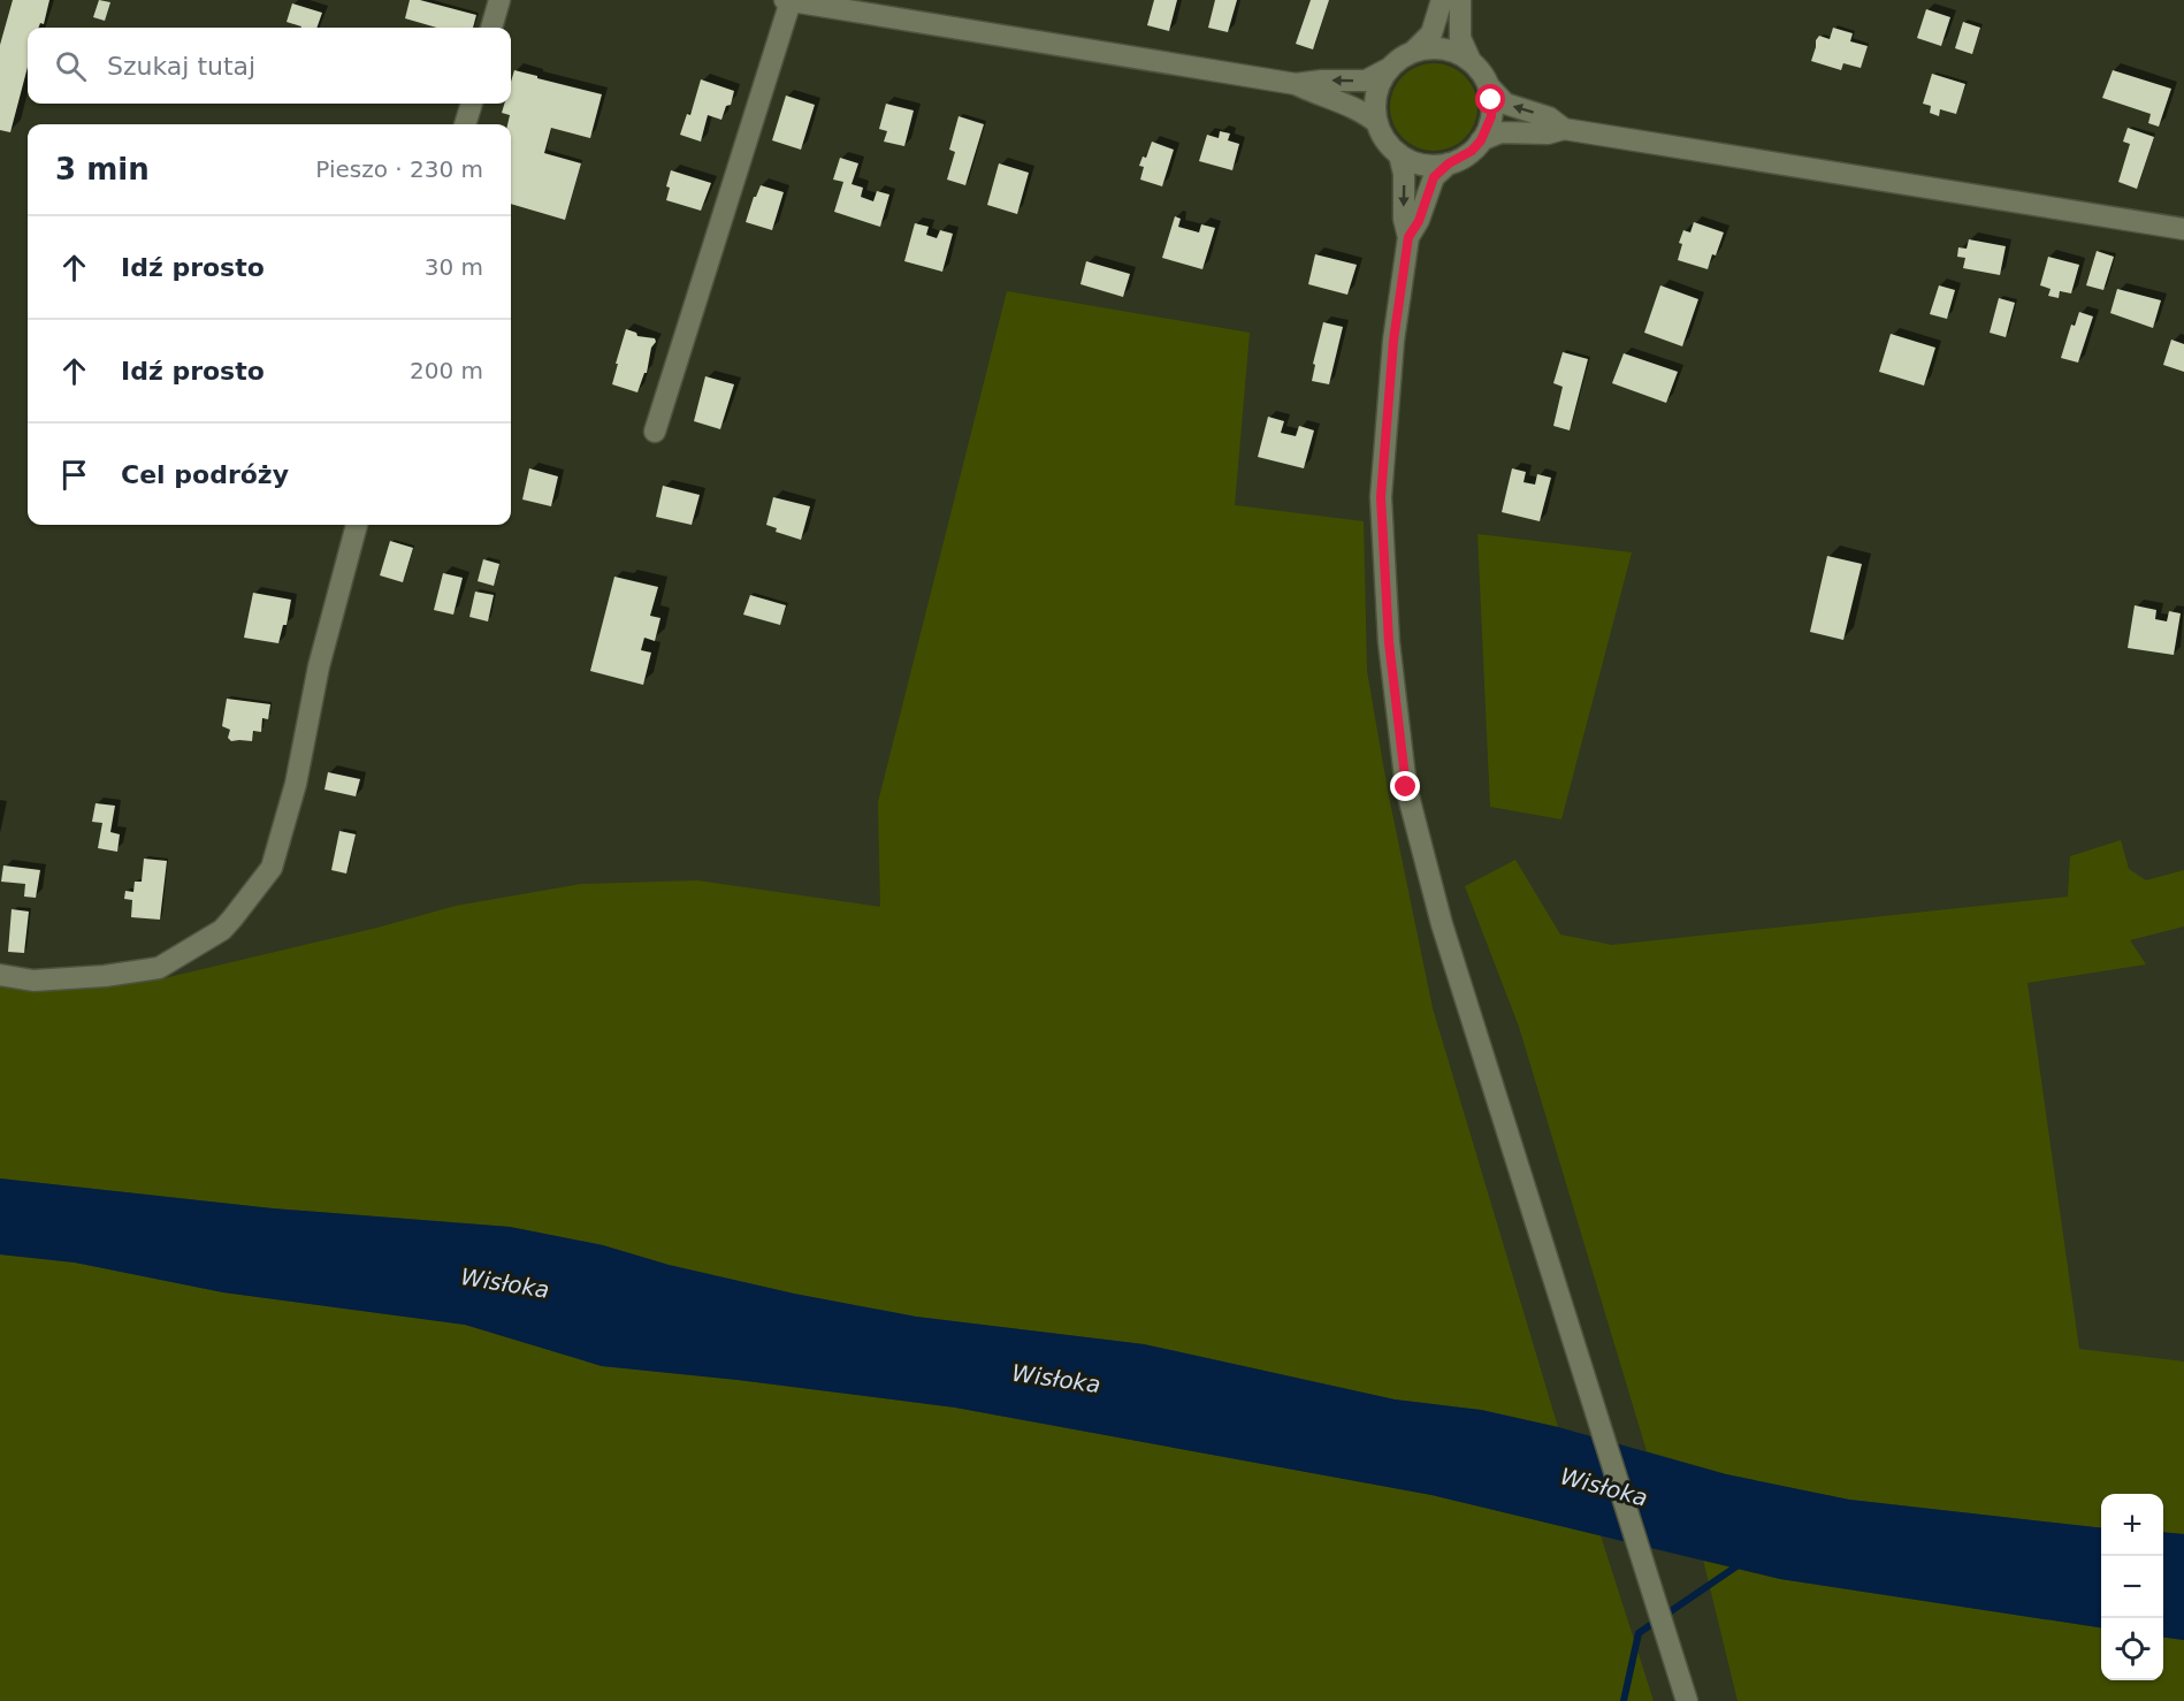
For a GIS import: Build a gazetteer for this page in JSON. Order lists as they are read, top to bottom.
{
  "water": ["Wisłoka"],
  "page": {
    "search": "Szukaj tutaj",
    "heading": ["3 min", "Pieszo · 230 m"],
    "list": [
      ["Idź prosto", "30 m"],
      ["Idź prosto", "200 m"],
      "Cel podróży"
    ],
    "map_buttons": ["+", "−"]
  }
}
